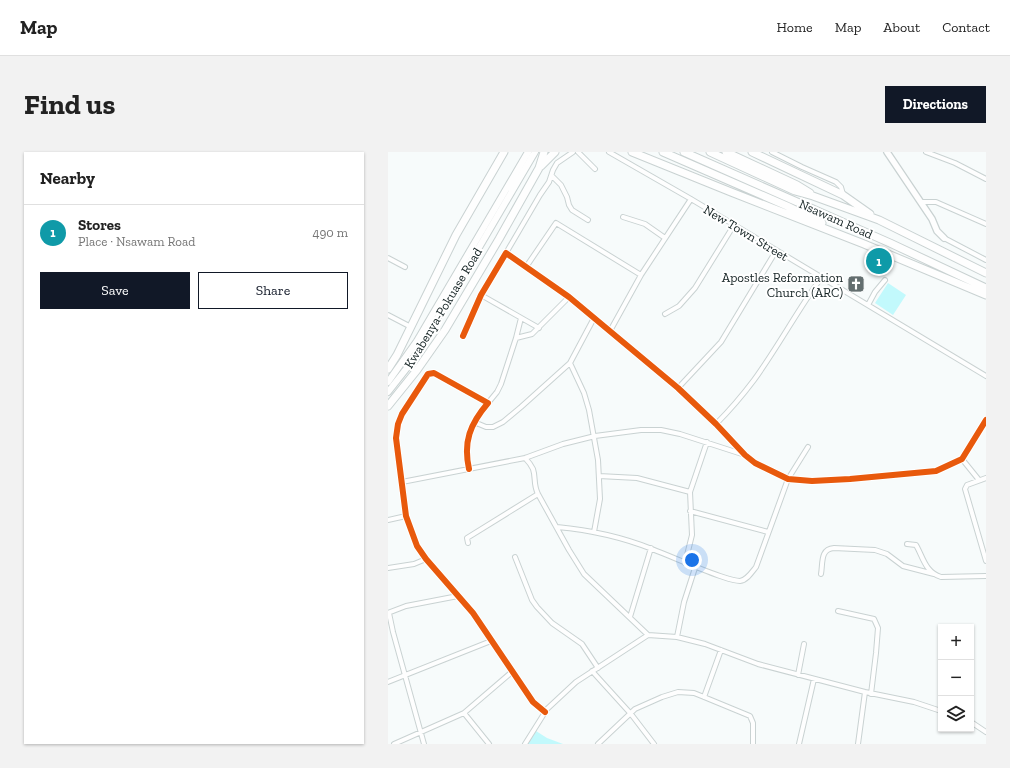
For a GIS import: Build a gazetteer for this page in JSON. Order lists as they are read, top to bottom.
{
  "streets": {
    "highway": ["Nsawam Road"],
    "main road": ["Kwabenya-Pokuase Road"],
    "street": ["New Town Street"]
  },
  "places": {
    "church": ["Apostles Reformation Church (ARC)"]
  },
  "page": {
    "header": "Map",
    "nav": [
      "Home",
      "Map",
      "About",
      "Contact"
    ],
    "buttons": [
      "Directions",
      ["Save", "Share"]
    ],
    "title": "Find us",
    "heading": "Nearby",
    "list": [
      {
        "mark": "1",
        "name": "Stores",
        "note": "Place · Nsawam Road",
        "value": "490 m"
      }
    ],
    "pins": "1",
    "map_buttons": ["+", "−"]
  }
}
